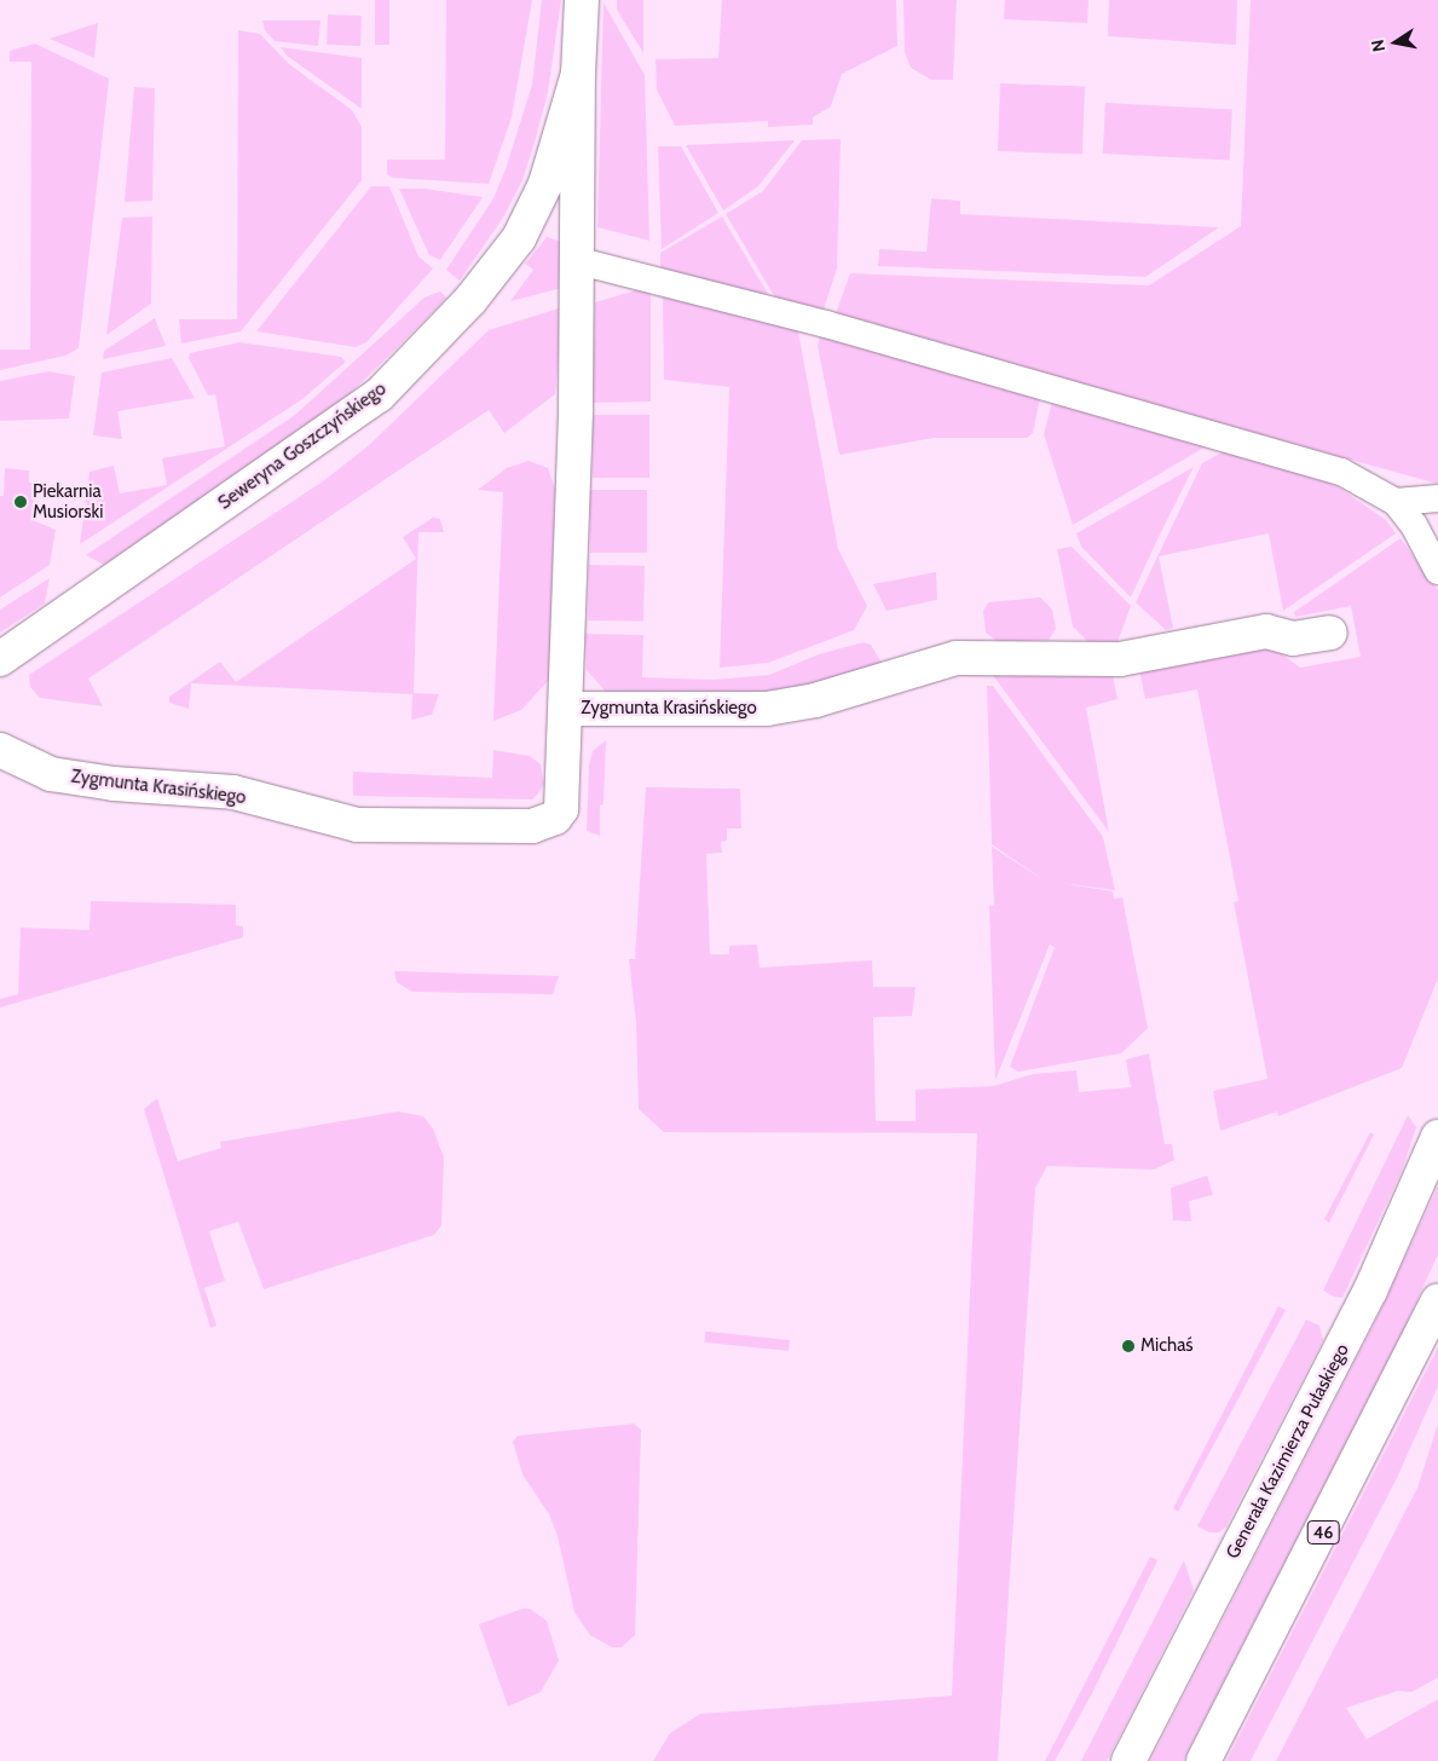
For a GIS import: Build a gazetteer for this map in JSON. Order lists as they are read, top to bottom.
{
  "streets": {
    "street": [
      "Seweryna Goszczyńskiego",
      "Zygmunta Krasińskiego",
      "Generała Kazimierza Pułaskiego",
      "46"
    ]
  },
  "places": ["Piekarnia Musiorski", "Michaś"],
  "north": "left"
}
